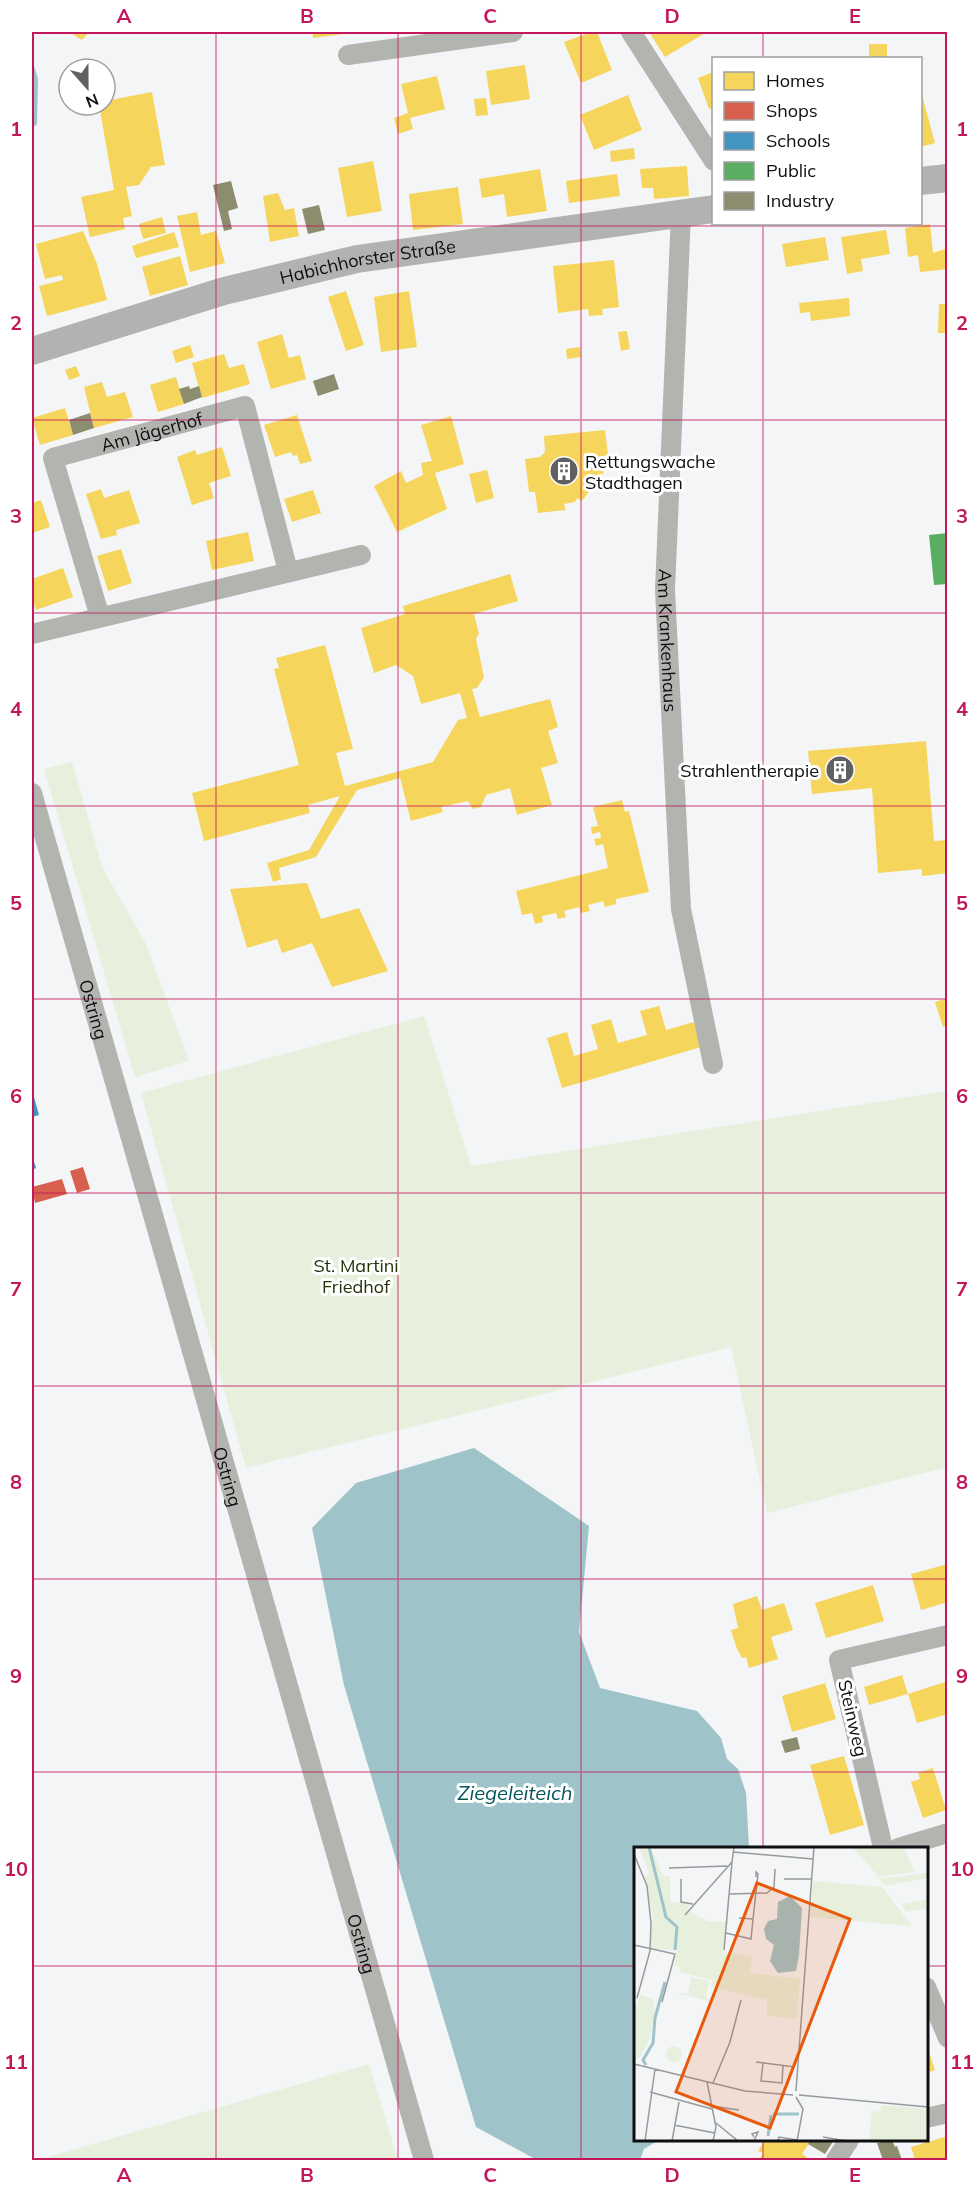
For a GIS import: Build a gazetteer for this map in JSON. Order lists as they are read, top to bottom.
{
  "streets": {
    "main road": ["Habichhorster Straße"],
    "street": [
      "Am Jägerhof",
      "Am Krankenhaus",
      "Ostring",
      "Steinweg"
    ]
  },
  "crossings": [
    ["Habichhorster Straße", "Am Krankenhaus"]
  ],
  "water": ["Ziegeleiteich"],
  "parks": ["St. Martini Friedhof"],
  "places": {
    "building": ["Rettungswache Stadthagen", "Strahlentherapie"]
  },
  "legend": [
    "Homes",
    "Shops",
    "Schools",
    "Public",
    "Industry"
  ],
  "north": "bottom",
  "grid": {
    "columns": [
      "A",
      "B",
      "C",
      "D",
      "E"
    ],
    "rows": [
      "1",
      "2",
      "3",
      "4",
      "5",
      "6",
      "7",
      "8",
      "9",
      "10",
      "11"
    ]
  }
}
